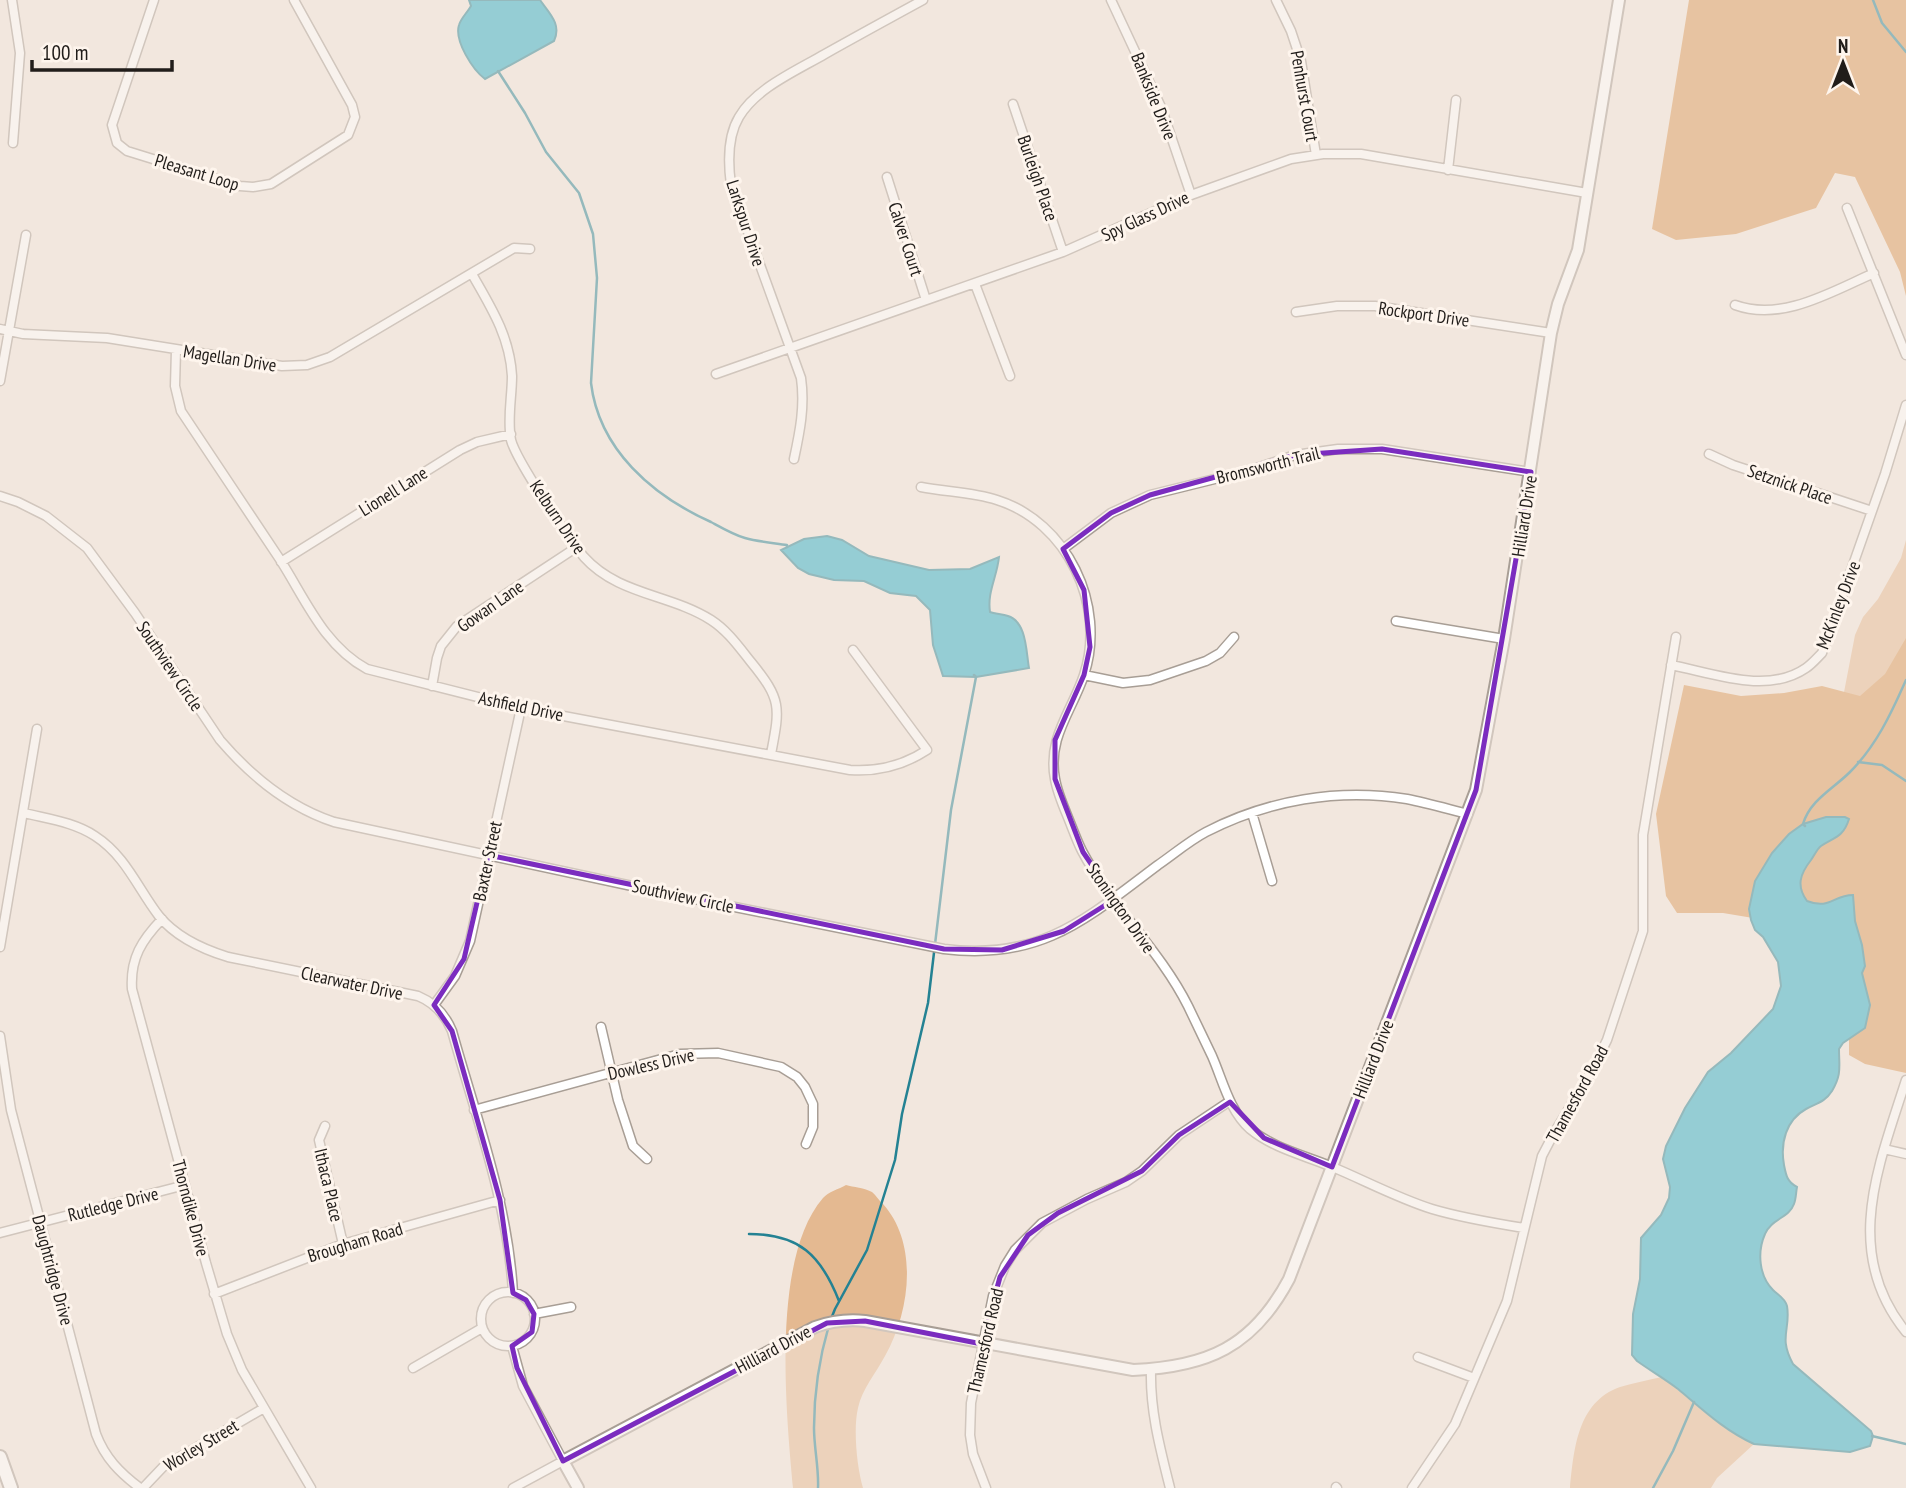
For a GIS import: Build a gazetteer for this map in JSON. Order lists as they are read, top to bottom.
{
  "streets": {
    "street": [
      "Bankside Drive",
      "Penhurst Court",
      "Pleasant Loop",
      "Burleigh Place",
      "Spy Glass Drive",
      "Larkspur Drive",
      "Calver Court",
      "Rockport Drive",
      "Magellan Drive",
      "Bromsworth Trail",
      "Setznick Place",
      "Lionell Lane",
      "Hilliard Drive",
      "Kelburn Drive",
      "McKinley Drive",
      "Gowan Lane",
      "Southview Circle",
      "Ashfield Drive",
      "Baxter Street",
      "Stonington Drive",
      "Clearwater Drive",
      "Dowless Drive",
      "Thamesford Road",
      "Ithaca Place",
      "Rutledge Drive",
      "Thorndike Drive",
      "Brougham Road",
      "Daughtridge Drive",
      "Worley Street"
    ]
  },
  "crossings": [
    ["Bankside Drive", "Spy Glass Drive"],
    ["Penhurst Court", "Spy Glass Drive"],
    ["Burleigh Place", "Spy Glass Drive"],
    ["Spy Glass Drive", "Larkspur Drive"],
    ["Spy Glass Drive", "Calver Court"],
    ["Spy Glass Drive", "Hilliard Drive"],
    ["Rockport Drive", "Hilliard Drive"],
    ["Magellan Drive", "Kelburn Drive"],
    ["Magellan Drive", "Ashfield Drive"],
    ["Bromsworth Trail", "Hilliard Drive"],
    ["Bromsworth Trail", "Stonington Drive"],
    ["Setznick Place", "McKinley Drive"],
    ["Lionell Lane", "Kelburn Drive"],
    ["Lionell Lane", "Ashfield Drive"],
    ["Hilliard Drive", "Southview Circle"],
    ["Hilliard Drive", "Stonington Drive"],
    ["Hilliard Drive", "Thamesford Road"],
    ["Kelburn Drive", "Gowan Lane"],
    ["Kelburn Drive", "Ashfield Drive"],
    ["McKinley Drive", "Thamesford Road"],
    ["Gowan Lane", "Ashfield Drive"],
    ["Southview Circle", "Baxter Street"],
    ["Southview Circle", "Stonington Drive"],
    ["Ashfield Drive", "Baxter Street"],
    ["Baxter Street", "Clearwater Drive"],
    ["Stonington Drive", "Thamesford Road"],
    ["Clearwater Drive", "Thorndike Drive"],
    ["Ithaca Place", "Brougham Road"],
    ["Rutledge Drive", "Thorndike Drive"],
    ["Rutledge Drive", "Daughtridge Drive"],
    ["Thorndike Drive", "Brougham Road"],
    ["Thorndike Drive", "Worley Street"],
    ["Daughtridge Drive", "Worley Street"]
  ],
  "scale_bar": "100 m",
  "north": "top"
}
